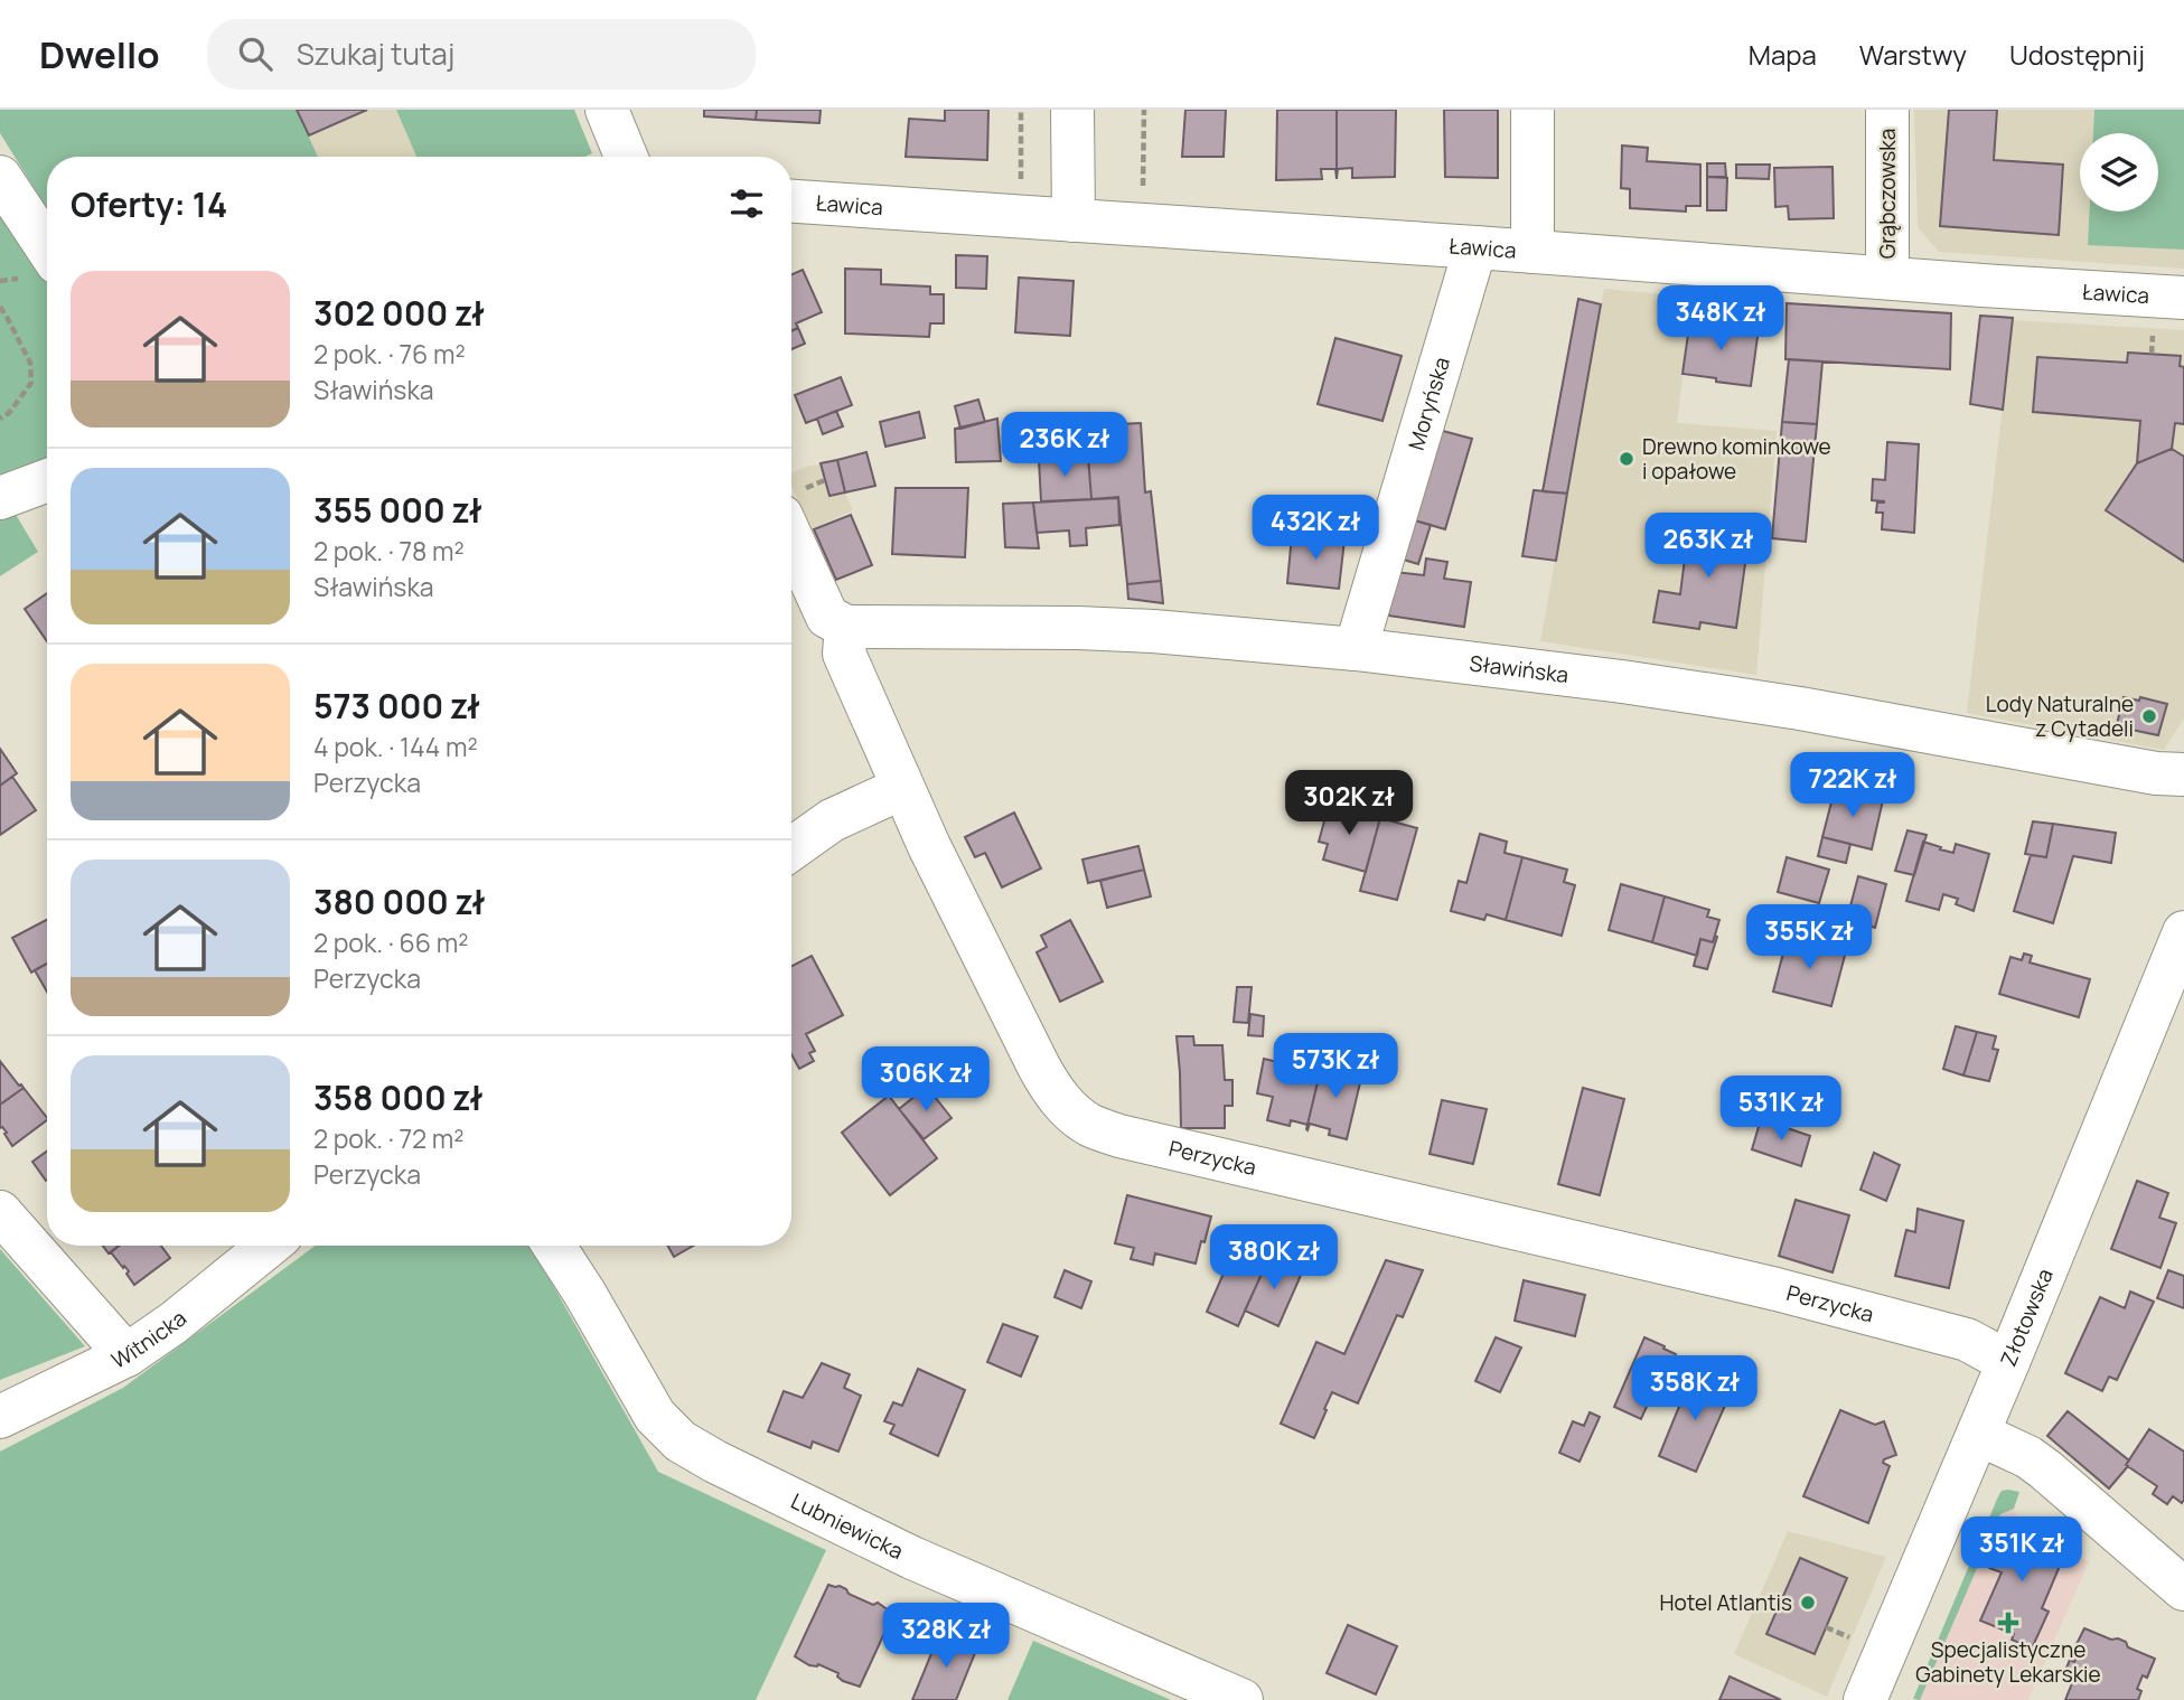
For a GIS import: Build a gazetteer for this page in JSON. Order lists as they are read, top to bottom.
{
  "streets": {
    "street": [
      "Grąbczowska",
      "Ławica",
      "Moryńska",
      "Sławińska",
      "Perzycka",
      "Złotowska",
      "Witnicka",
      "Lubniewicka"
    ]
  },
  "crossings": [
    ["Grąbczowska", "Ławica"],
    ["Ławica", "Moryńska"],
    ["Moryńska", "Sławińska"],
    ["Sławińska", "Perzycka"],
    ["Perzycka", "Złotowska"]
  ],
  "places": {
    "other": ["Drewno kominkowe i opałowe", "Lody Naturalne z Cytadeli", "Hotel Atlantis"],
    "health": ["Specjalistyczne Gabinety Lekarskie"]
  },
  "page": {
    "header": "Dwello",
    "search": "Szukaj tutaj",
    "nav": ["Mapa", "Warstwy", "Udostępnij"],
    "heading": "Oferty: 14",
    "list": [
      {
        "name": "302 000 zł",
        "note": "2 pok. · 76 m² · Sławińska"
      },
      {
        "name": "355 000 zł",
        "note": "2 pok. · 78 m² · Sławińska"
      },
      {
        "name": "573 000 zł",
        "note": "4 pok. · 144 m² · Perzycka"
      },
      {
        "name": "380 000 zł",
        "note": "2 pok. · 66 m² · Perzycka"
      },
      {
        "name": "358 000 zł",
        "note": "2 pok. · 72 m² · Perzycka"
      }
    ],
    "price": [
      "348K zł",
      "236K zł",
      "432K zł",
      "263K zł",
      "722K zł",
      "302K zł",
      "355K zł",
      "573K zł",
      "306K zł",
      "531K zł",
      "380K zł",
      "358K zł",
      "351K zł",
      "328K zł"
    ]
  }
}
